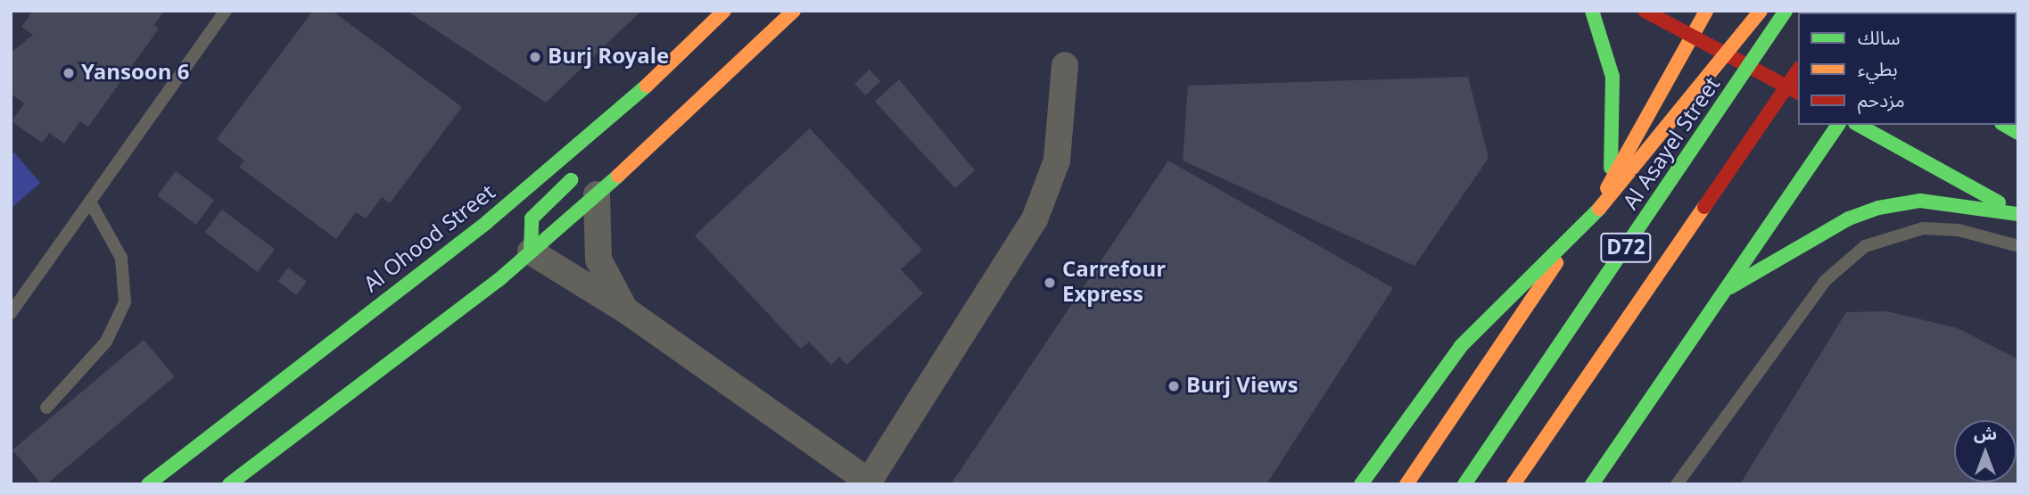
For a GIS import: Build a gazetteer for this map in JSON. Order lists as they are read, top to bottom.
{
  "streets": {
    "street": ["Al Asayel Street", "Al Ohood Street", "D72"]
  },
  "places": [
    "Burj Royale",
    "Yansoon 6",
    "Carrefour Express",
    "Burj Views"
  ],
  "legend": ["سالك", "بطيء", "مزدحم"],
  "north": "top"
}
